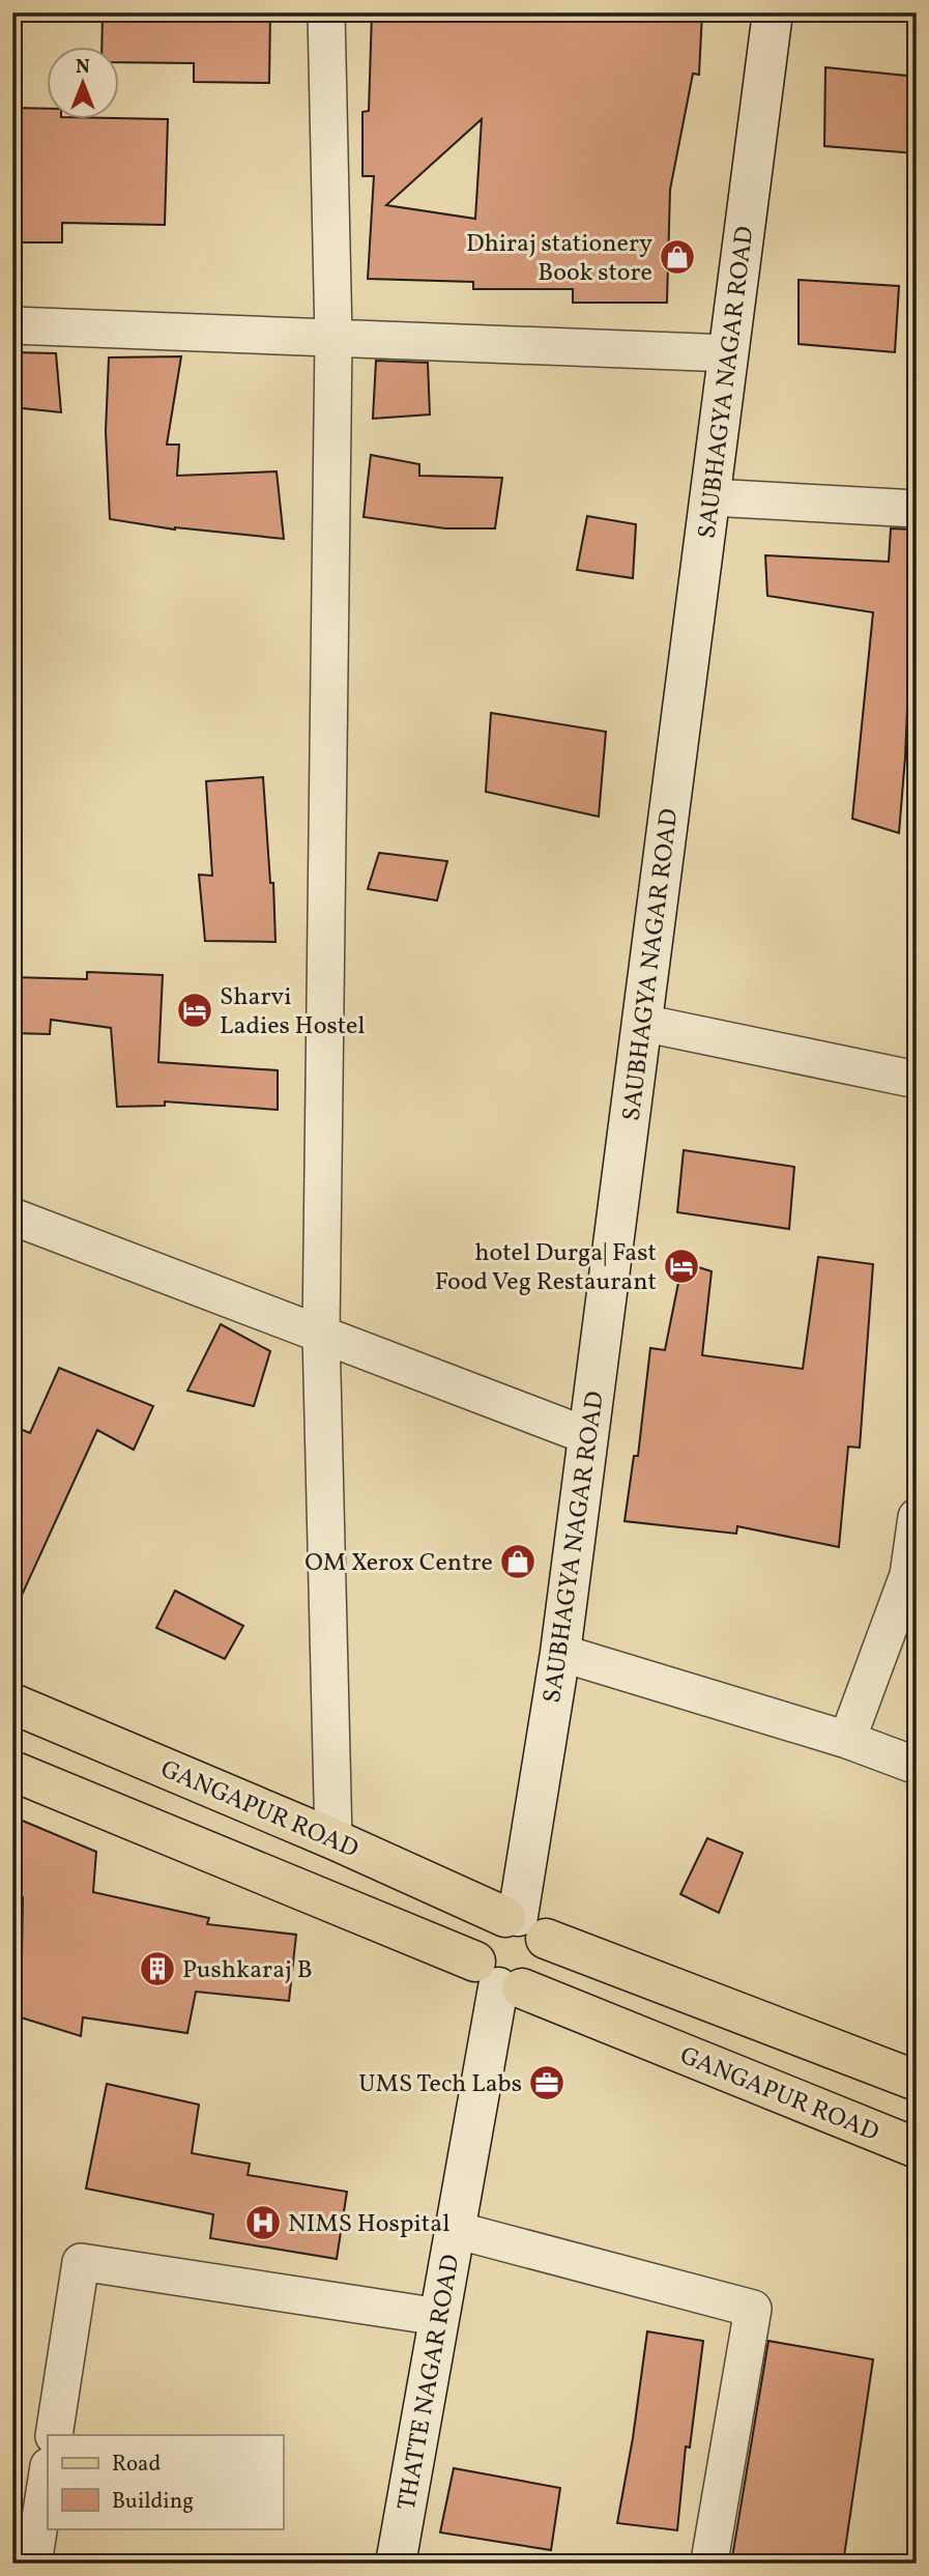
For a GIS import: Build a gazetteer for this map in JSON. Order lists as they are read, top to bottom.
{
  "streets": {
    "main road": ["GANGAPUR ROAD"],
    "street": ["SAUBHAGYA NAGAR ROAD", "THATTE NAGAR ROAD"]
  },
  "crossings": [
    ["SAUBHAGYA NAGAR ROAD", "GANGAPUR ROAD"],
    ["SAUBHAGYA NAGAR ROAD", "THATTE NAGAR ROAD"],
    ["GANGAPUR ROAD", "THATTE NAGAR ROAD"]
  ],
  "places": {
    "shop": ["Dhiraj stationery Book store", "OM Xerox Centre"],
    "hotel": ["Sharvi Ladies Hostel", "hotel Durga| Fast Food Veg Restaurant"],
    "building": ["Pushkaraj B"],
    "office": ["UMS Tech Labs"],
    "hospital": ["NIMS Hospital"]
  },
  "legend": ["Road", "Building"],
  "north": "top"
}
